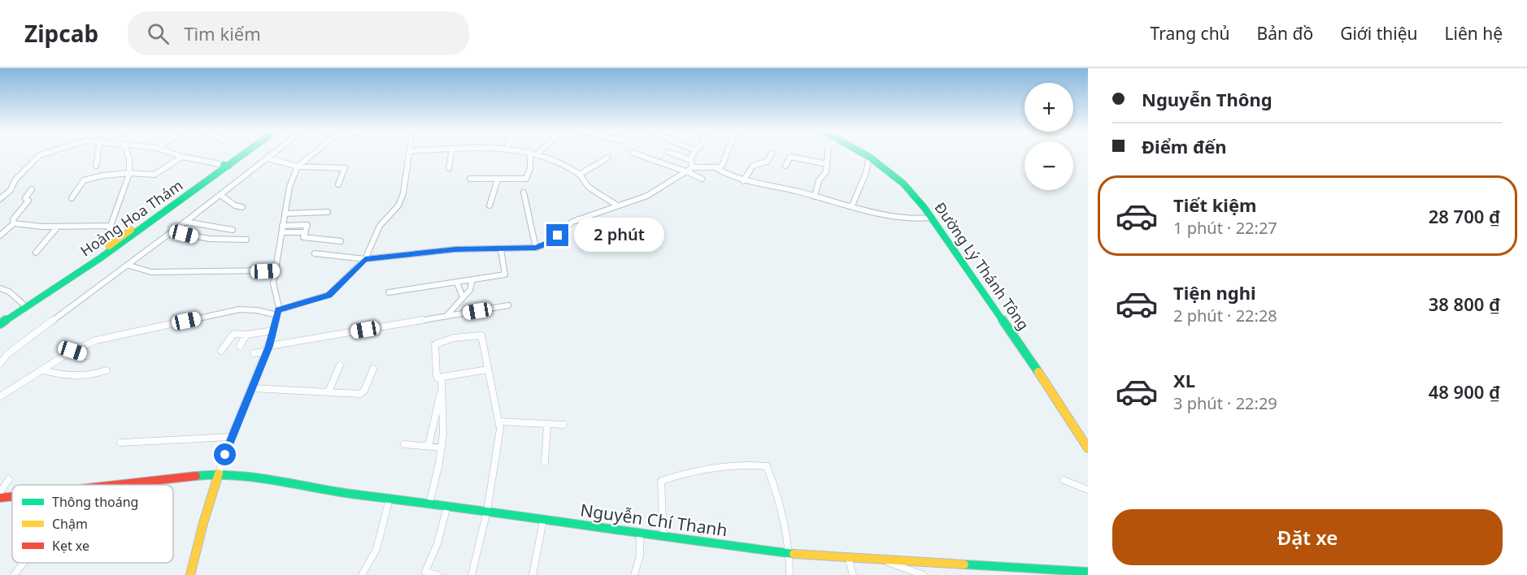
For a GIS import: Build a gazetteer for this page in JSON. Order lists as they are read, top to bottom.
{
  "streets": {
    "main road": ["Hoàng Hoa Thám", "Đường Lý Thánh Tông", "Nguyễn Chí Thanh"]
  },
  "legend": ["Thông thoáng", "Chậm", "Kẹt xe"],
  "page": {
    "header": "Zipcab",
    "search": "Tìm kiếm",
    "nav": [
      "Trang chủ",
      "Bản đồ",
      "Giới thiệu",
      "Liên hệ"
    ],
    "banner": ["Nguyễn Thông", "Điểm đến"],
    "map_buttons": ["+", "−"],
    "list": [
      {
        "name": "Tiết kiệm",
        "note": "1 phút · 22:27",
        "value": "28 700 ₫"
      },
      {
        "name": "Tiện nghi",
        "note": "2 phút · 22:28",
        "value": "38 800 ₫"
      },
      {
        "name": "XL",
        "note": "3 phút · 22:29",
        "value": "48 900 ₫"
      }
    ],
    "bubble": "2 phút",
    "buttons": "Đặt xe"
  }
}
